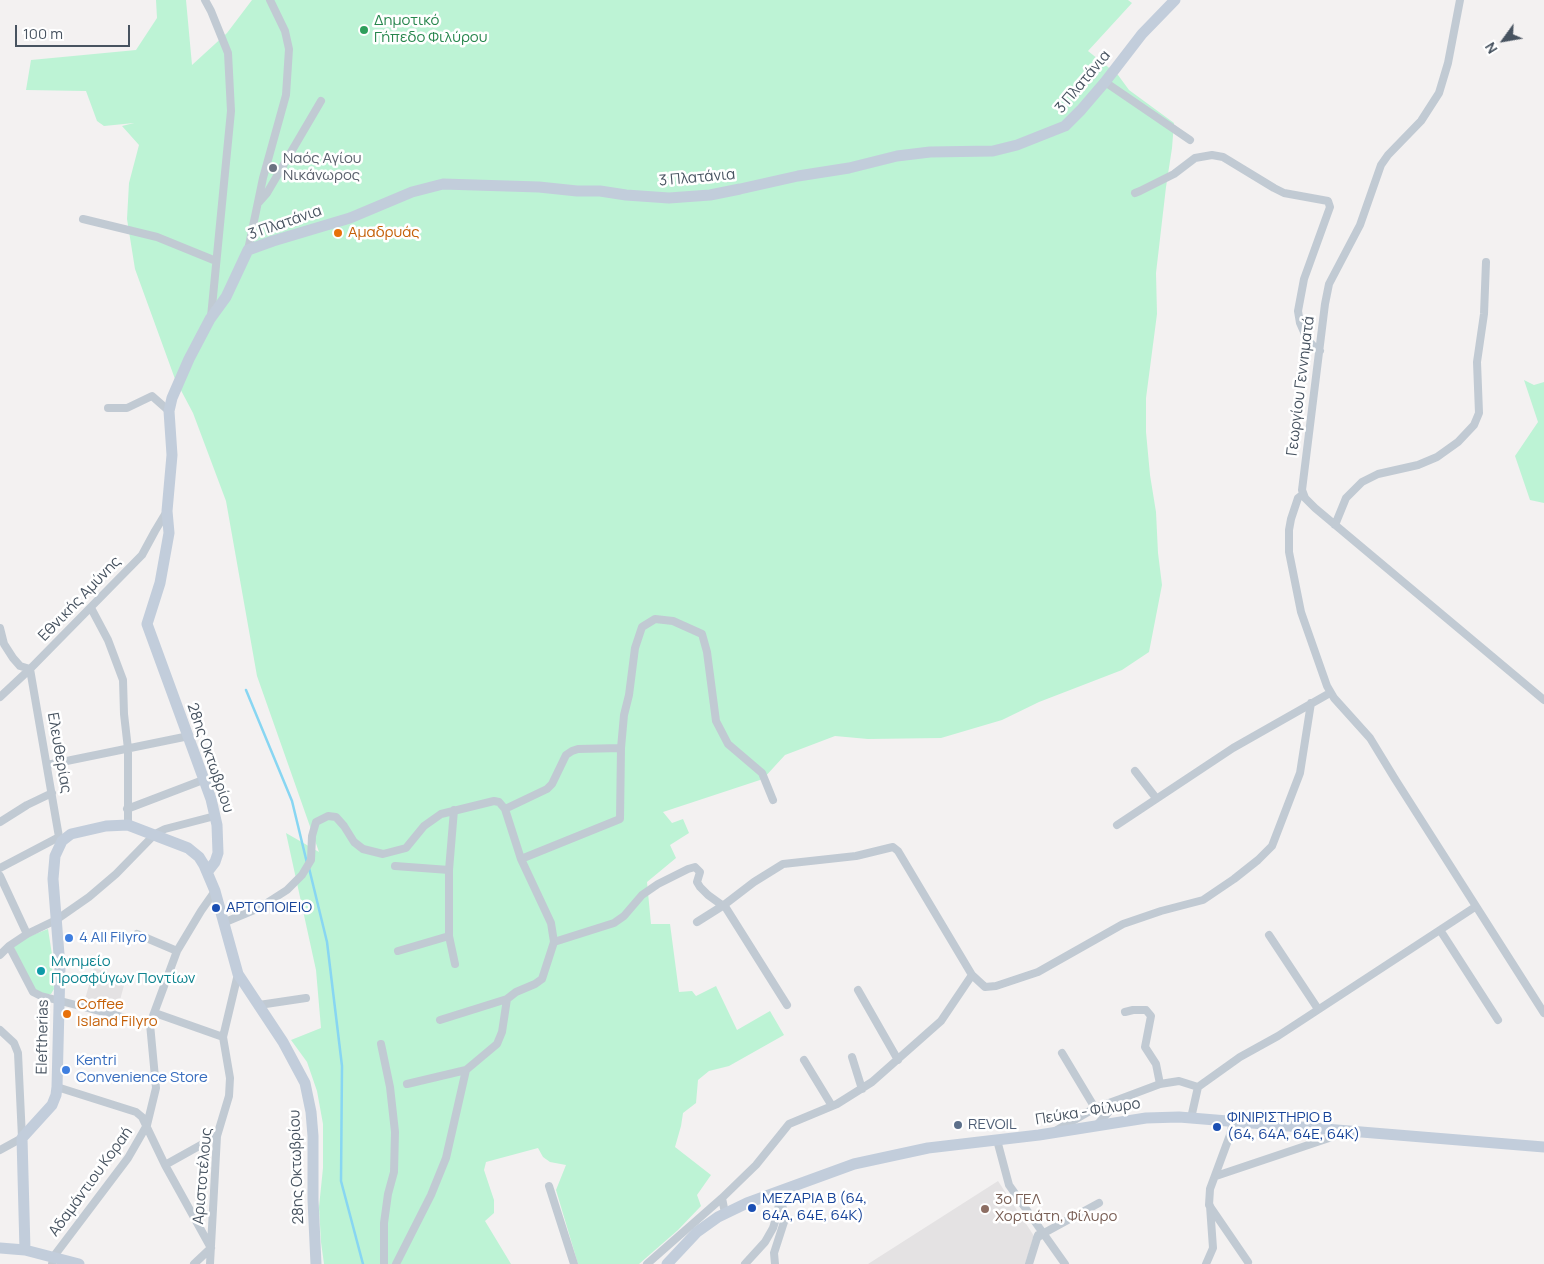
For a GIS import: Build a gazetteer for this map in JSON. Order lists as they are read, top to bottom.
{
  "streets": {
    "street": [
      "3 Πλατάνια",
      "Γεωργίου Γεννηματά",
      "Εθνικής Αμύνης",
      "Ελευθερίας",
      "28ης Οκτωβρίου",
      "Eleftherias",
      "Πεύκα - Φίλυρο",
      "Αριστοτέλους",
      "Αδαμάντιου Κοραή"
    ]
  },
  "crossings": [
    ["3 Πλατάνια", "28ης Οκτωβρίου"],
    ["Εθνικής Αμύνης", "Ελευθερίας"],
    ["Εθνικής Αμύνης", "28ης Οκτωβρίου"],
    ["Ελευθερίας", "Eleftherias"],
    ["28ης Οκτωβρίου", "Αριστοτέλους"],
    ["28ης Οκτωβρίου", "Αδαμάντιου Κοραή"]
  ],
  "places": [
    "Δημοτικό Γήπεδο Φιλύρου",
    "Ναός Αγίου Νικάνωρος",
    "Αμαδρυάς",
    "ΑΡΤΟΠΟΙΕΙΟ",
    "4 All Filyro",
    "Μνημείο Προσφύγων Ποντίων",
    "Coffee Island Filyro",
    "Kentri Convenience Store",
    "REVOIL",
    "ΦΙΝΙΡΙΣΤΗΡΙΟ B (64, 64Α, 64Ε, 64Κ)",
    "ΜΕΖΑΡΙΑ B (64, 64Α, 64Ε, 64Κ)",
    "3ο ΓΕΛ Χορτιάτη, Φίλυρο"
  ],
  "scale_bar": "100 m",
  "north": "bottom left"
}
